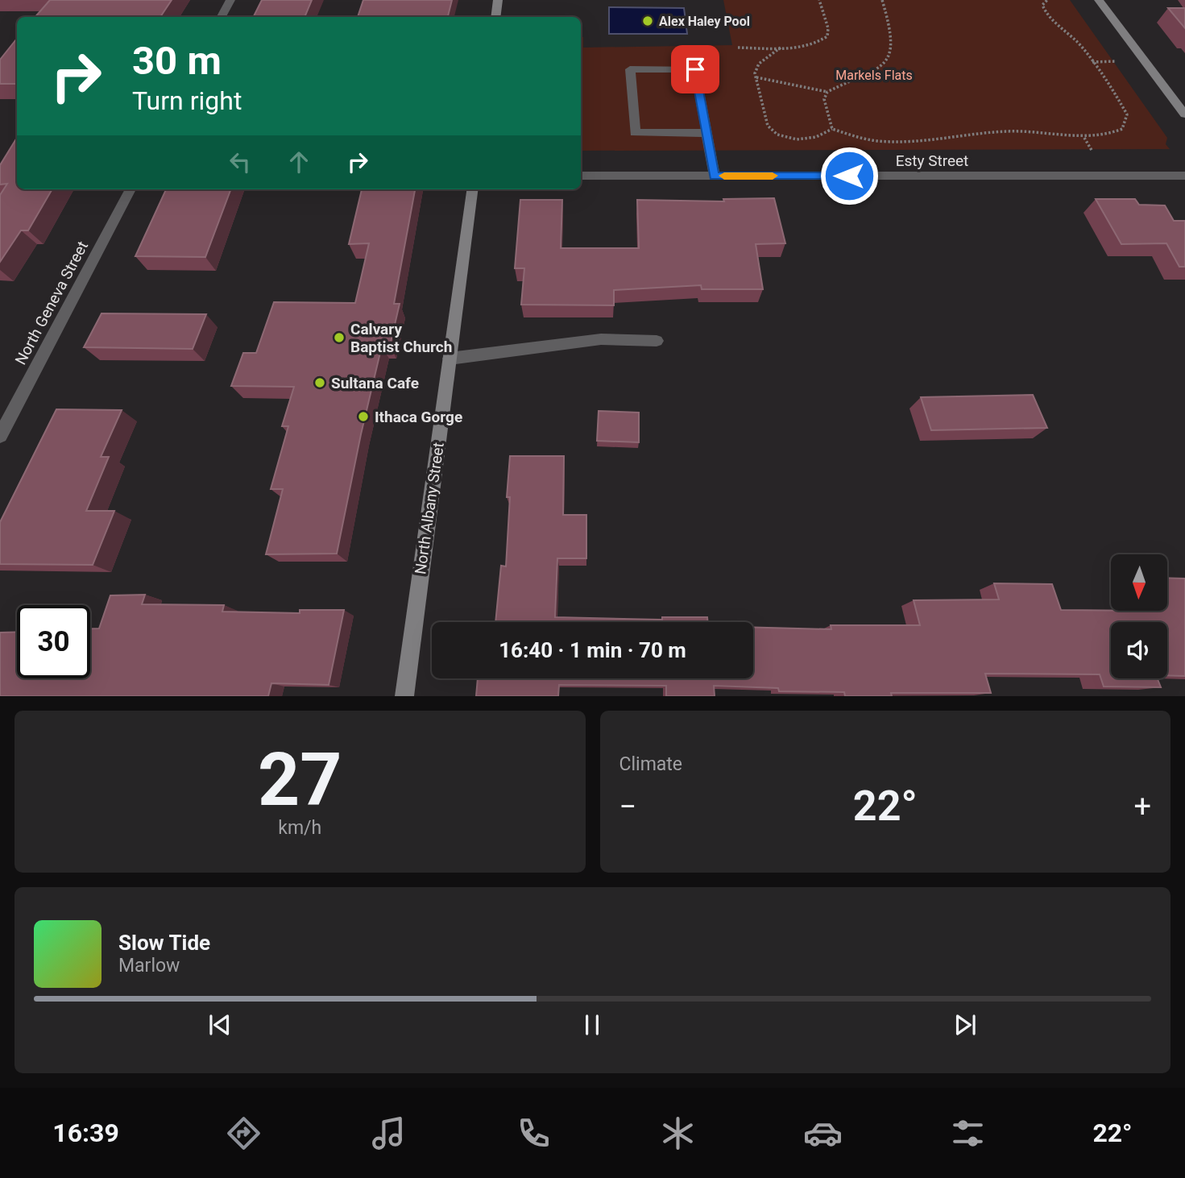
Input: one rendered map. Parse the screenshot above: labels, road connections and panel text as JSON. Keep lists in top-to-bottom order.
{
  "streets": {
    "street": ["Esty Street", "North Geneva Street", "North Albany Street"]
  },
  "parks": ["Markels Flats"],
  "places": [
    "Alex Haley Pool",
    "Calvary Baptist Church",
    "Sultana Cafe",
    "Ithaca Gorge"
  ],
  "north": "bottom",
  "page": {
    "turn": ["30 m", "Turn right"],
    "limit": "30",
    "trip": "16:40 · 1 min · 70 m",
    "tile": [
      ["27", "km/h"],
      "Climate"
    ],
    "heat": ["−", "22°", "+"],
    "song": ["Slow Tide", "Marlow"],
    "tabs": ["16:39", "22°"]
  }
}
